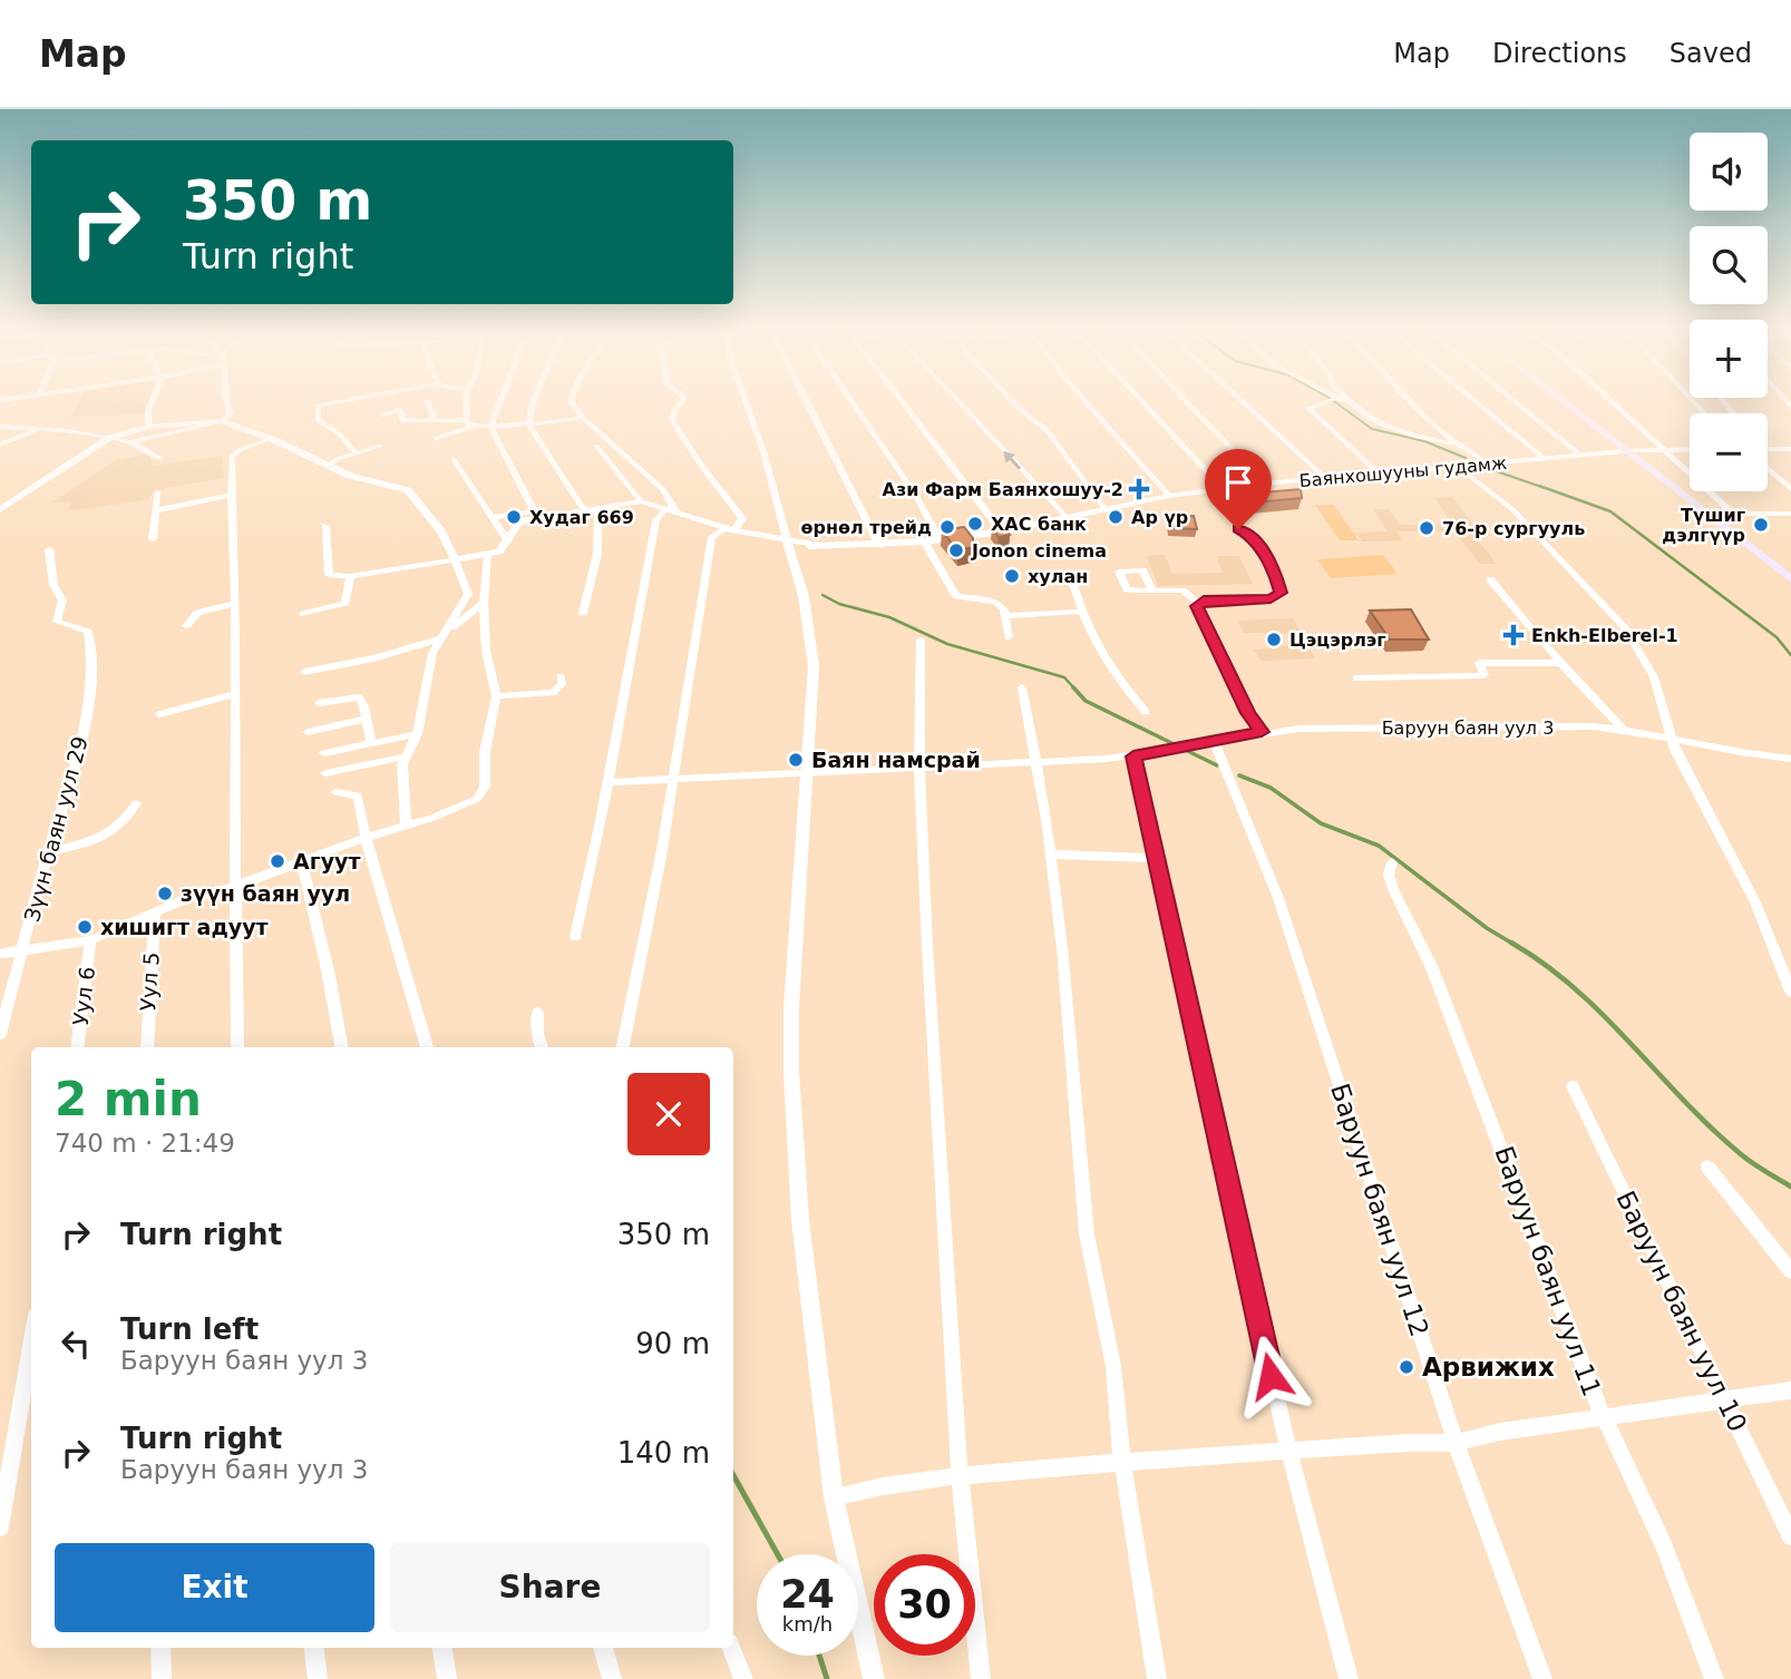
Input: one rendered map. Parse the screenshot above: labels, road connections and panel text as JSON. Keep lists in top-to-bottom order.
{
  "streets": {
    "street": [
      "Баянхошууны гудамж",
      "Баруун баян уул 3",
      "Зүүн баян уул 29",
      "Уул 5",
      "Уул 6",
      "Баруун баян уул 12",
      "Баруун баян уул 11",
      "Баруун баян уул 10"
    ]
  },
  "crossings": [
    ["Баруун баян уул 3", "Баруун баян уул 12"]
  ],
  "places": {
    "health": ["Ази Фарм Баянхошуу-2", "Enkh-Elberel-1"],
    "other": [
      "Худаг 669",
      "Ар үр",
      "ХАС банк",
      "Түшиг дэлгүүр",
      "өрнөл трейд",
      "76-р сургууль",
      "Jonon cinema",
      "хулан",
      "Цэцэрлэг",
      "Баян намсрай",
      "Агуут",
      "зүүн баян уул",
      "хишигт адуут",
      "Арвижих"
    ]
  },
  "page": {
    "header": "Map",
    "nav": ["Map", "Directions", "Saved"],
    "map_buttons": ["+", "−"],
    "turn": ["350 m", "Turn right"],
    "heading": ["2 min", "740 m · 21:49"],
    "list": [
      {
        "name": "Turn right",
        "value": "350 m"
      },
      {
        "name": "Turn left",
        "note": "Баруун баян уул 3",
        "value": "90 m"
      },
      {
        "name": "Turn right",
        "note": "Баруун баян уул 3",
        "value": "140 m"
      }
    ],
    "buttons": ["Exit", "Share"],
    "speed": "24 km/h",
    "limit": "30"
  }
}
